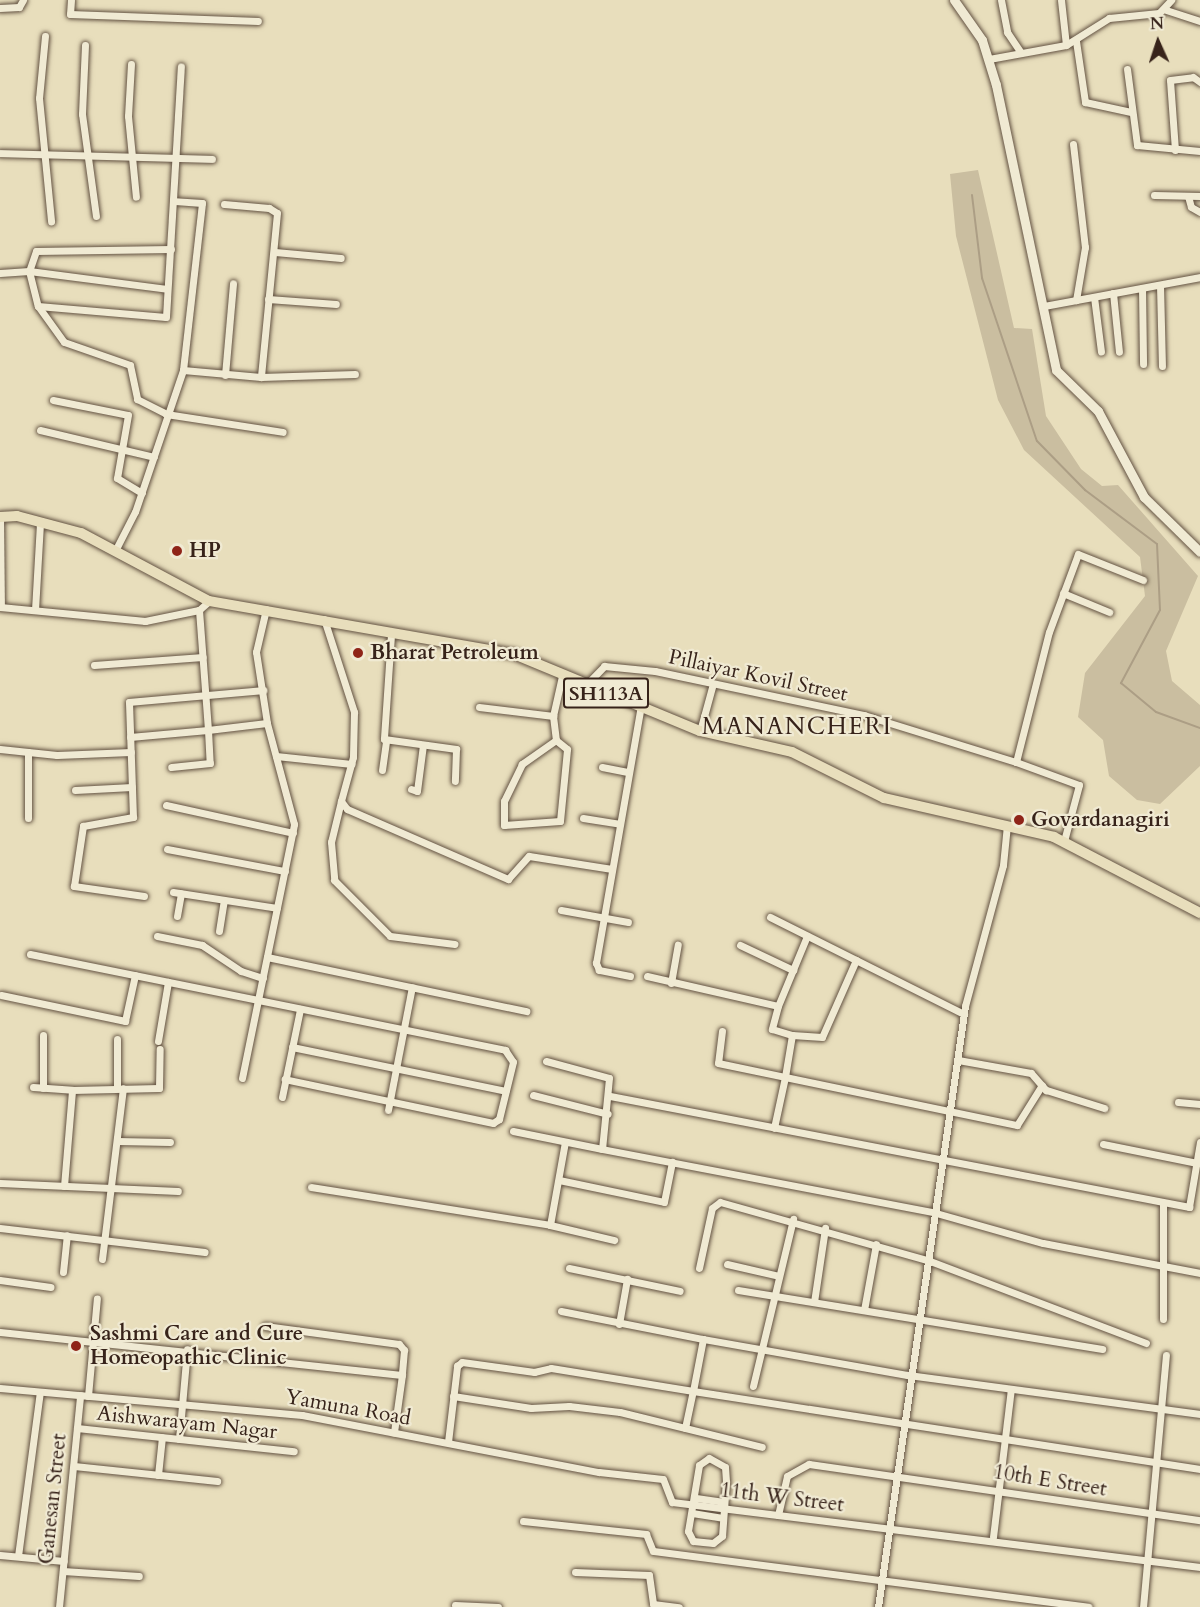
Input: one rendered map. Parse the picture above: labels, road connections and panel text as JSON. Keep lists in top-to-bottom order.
{
  "streets": {
    "main road": ["SH113A"],
    "street": [
      "Pillaiyar Kovil Street",
      "Yamuna Road",
      "Aishwarayam Nagar",
      "10th E Street",
      "11th W Street",
      "Ganesan Street"
    ]
  },
  "crossings": [
    ["Pillaiyar Kovil Street", "SH113A"],
    ["Yamuna Road", "11th W Street"],
    ["Yamuna Road", "Ganesan Street"],
    ["Aishwarayam Nagar", "Ganesan Street"],
    ["10th E Street", "11th W Street"]
  ],
  "districts": ["MANANCHERI"],
  "places": [
    "HP",
    "Bharat Petroleum",
    "Govardanagiri",
    "Sashmi Care and Cure Homeopathic Clinic"
  ],
  "north": "top"
}
